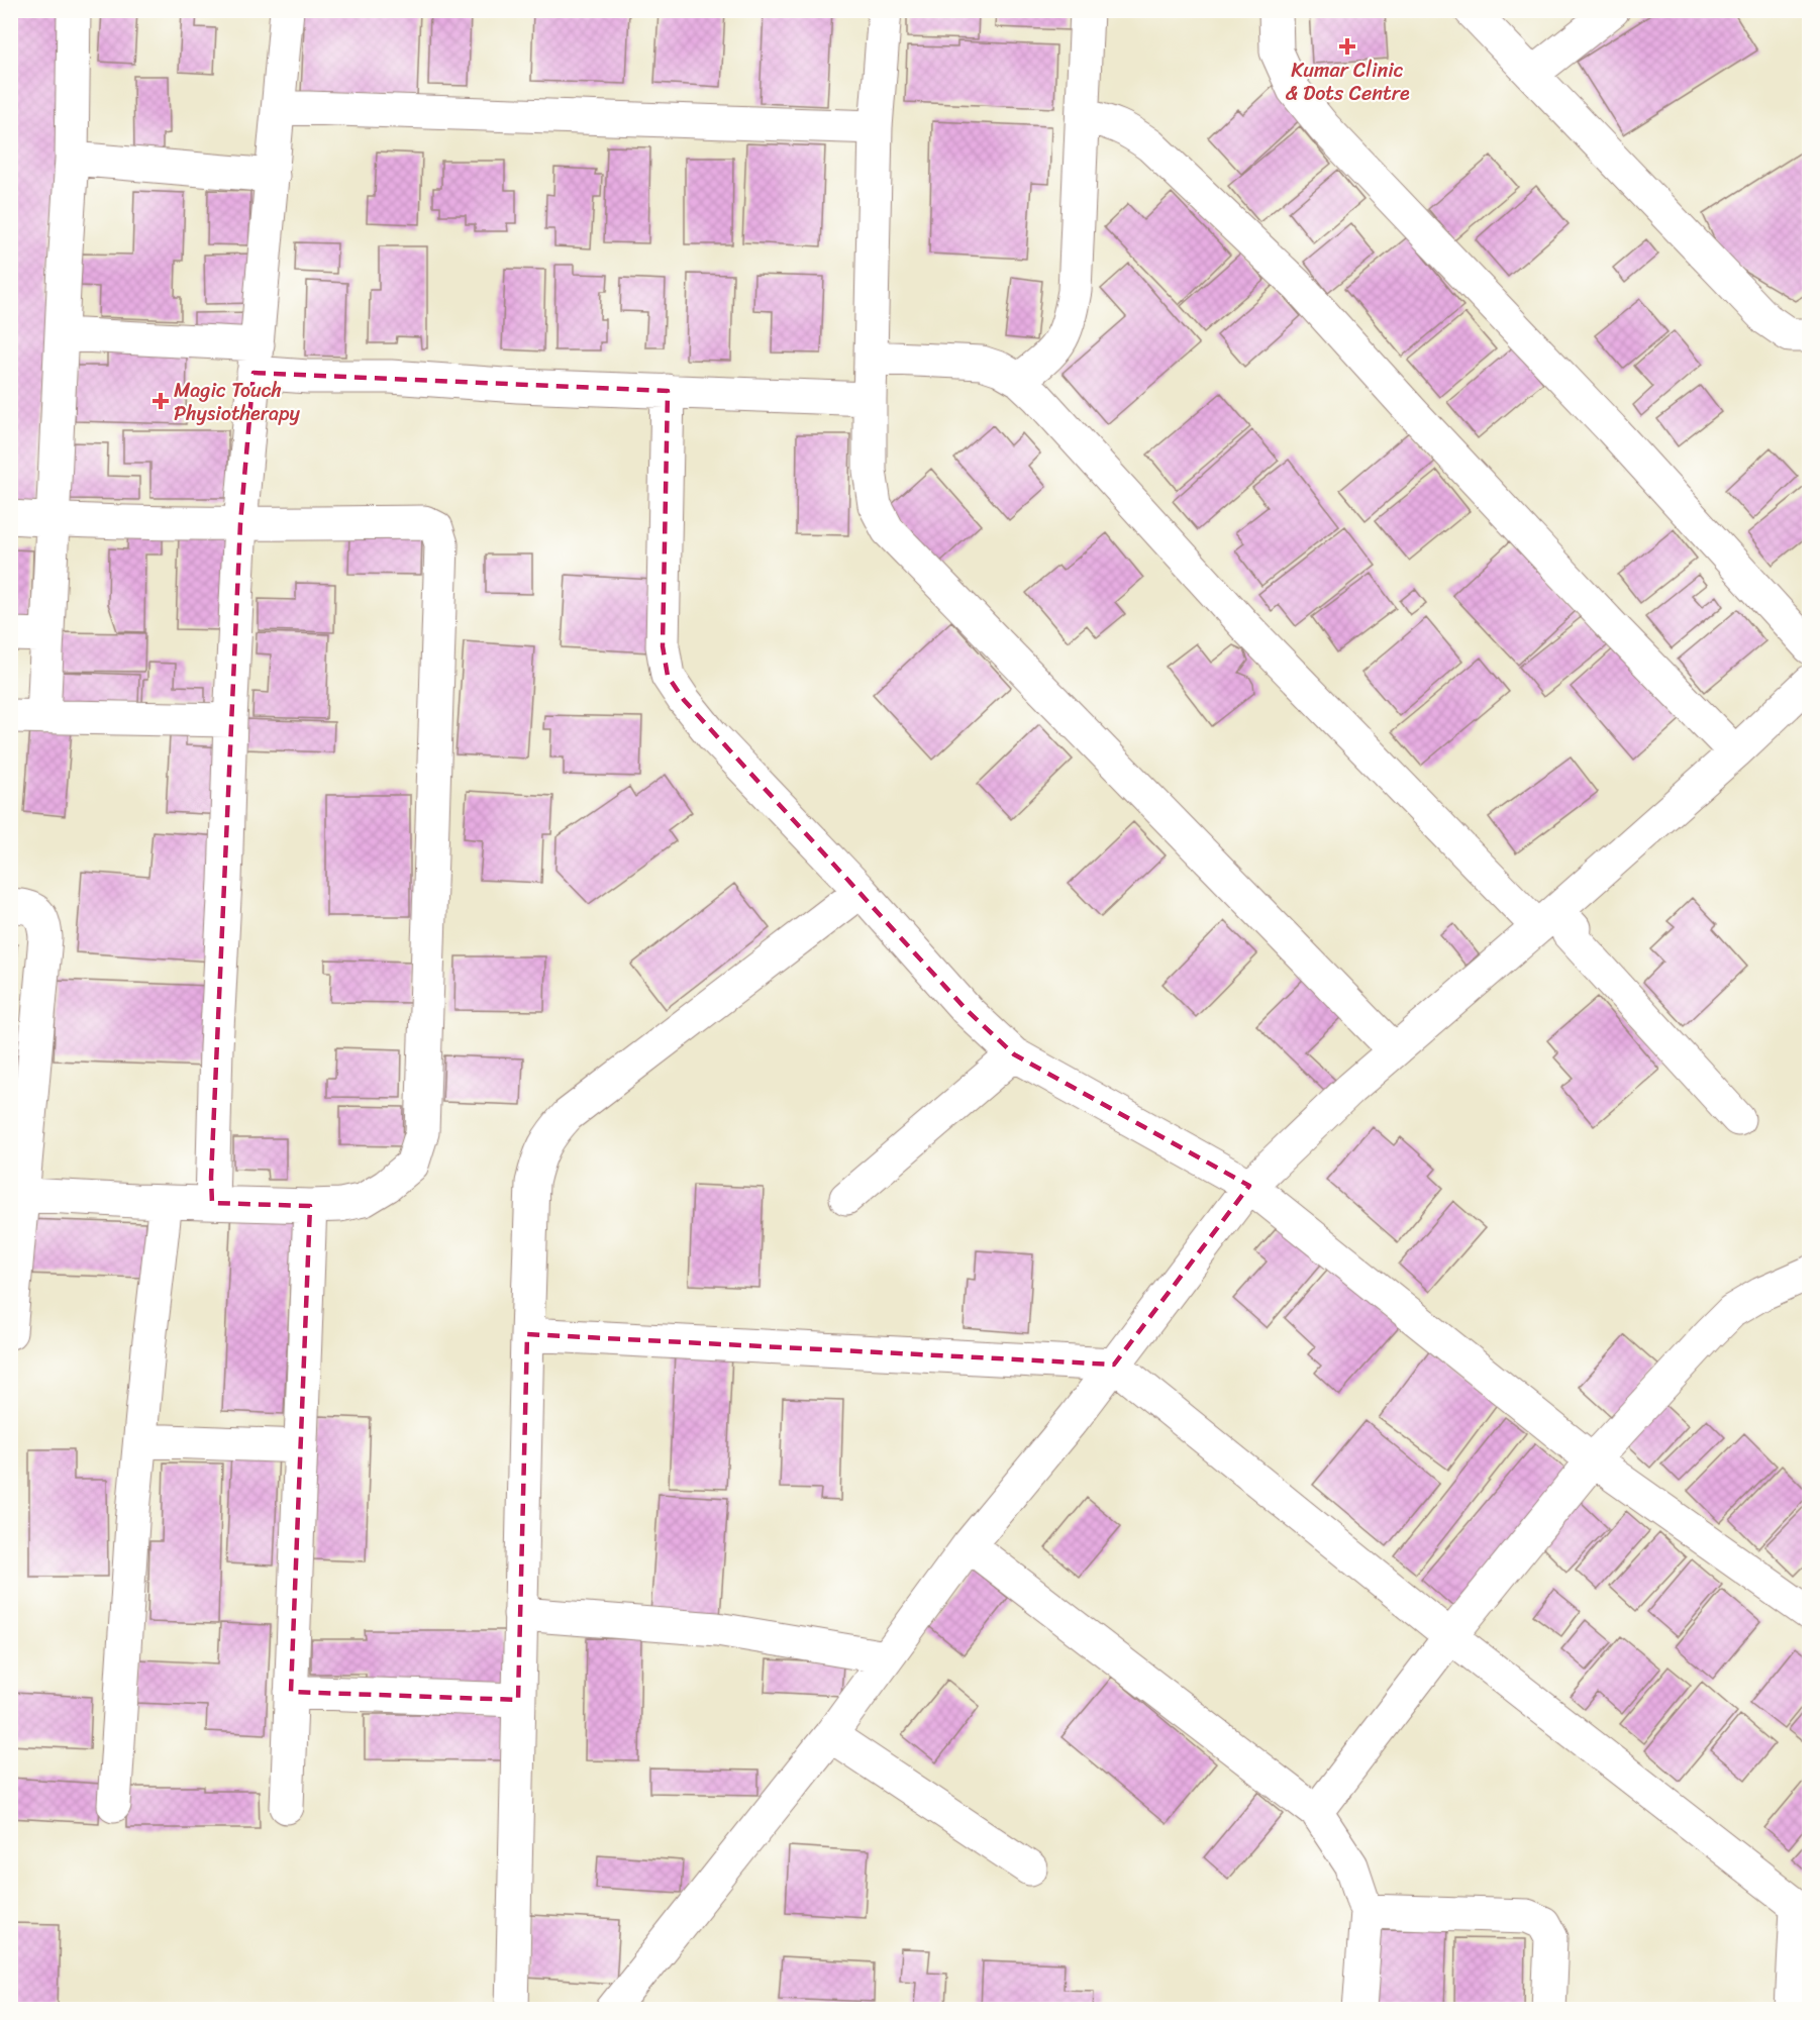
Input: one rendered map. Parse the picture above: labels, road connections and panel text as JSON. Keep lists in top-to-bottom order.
{
  "places": {
    "health": ["Kumar Clinic & Dots Centre", "Magic Touch Physiotherapy"]
  }
}
